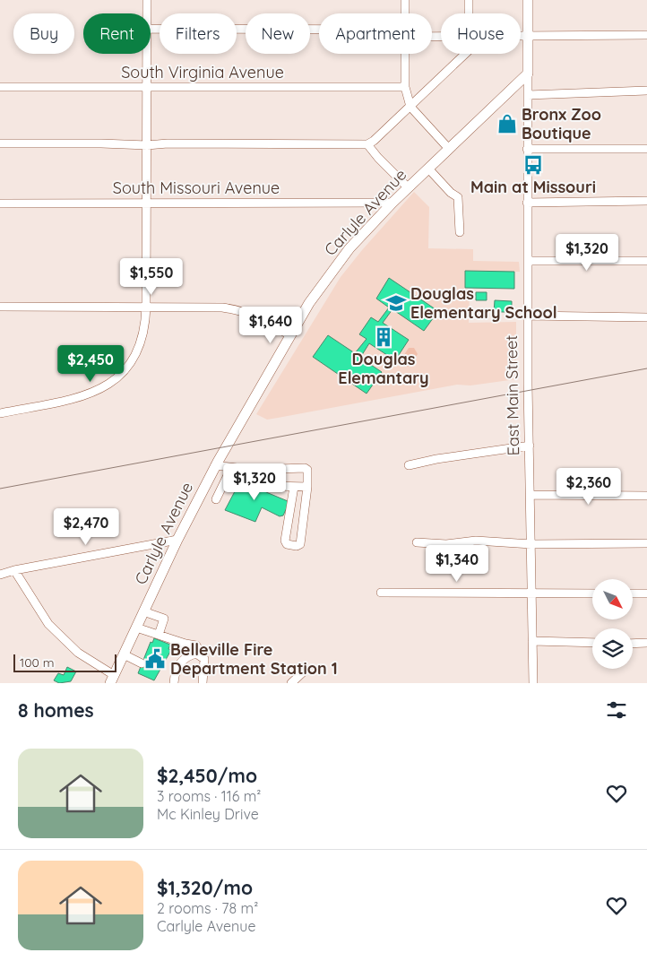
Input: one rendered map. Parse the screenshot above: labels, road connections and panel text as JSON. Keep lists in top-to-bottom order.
{
  "streets": {
    "main road": ["Carlyle Avenue", "East Main Street"],
    "street": ["South Virginia Avenue", "South Missouri Avenue"]
  },
  "crossings": [
    ["South Missouri Avenue", "Carlyle Avenue"],
    ["Carlyle Avenue", "East Main Street"]
  ],
  "places": {
    "shop": ["Bronx Zoo Boutique"],
    "bus stop": ["Main at Missouri"],
    "school or university": ["Douglas Elementary School"],
    "building": ["Douglas Elemantary"],
    "public building": ["Belleville Fire Department Station 1"]
  },
  "scale_bar": "100 m",
  "north": "bottom right",
  "page": {
    "chip": [
      "Buy",
      "Rent",
      "Filters",
      "New",
      "Apartment",
      "House"
    ],
    "price": [
      "$1,320",
      "$1,550",
      "$1,640",
      "$2,450",
      "$1,320",
      "$2,360",
      "$2,470",
      "$1,340"
    ],
    "scale": "100 m",
    "heading": "8 homes",
    "list": [
      {
        "name": "$2,450/mo",
        "note": "3 rooms · 116 m² · Mc Kinley Drive"
      },
      {
        "name": "$1,320/mo",
        "note": "2 rooms · 78 m² · Carlyle Avenue"
      }
    ]
  }
}
